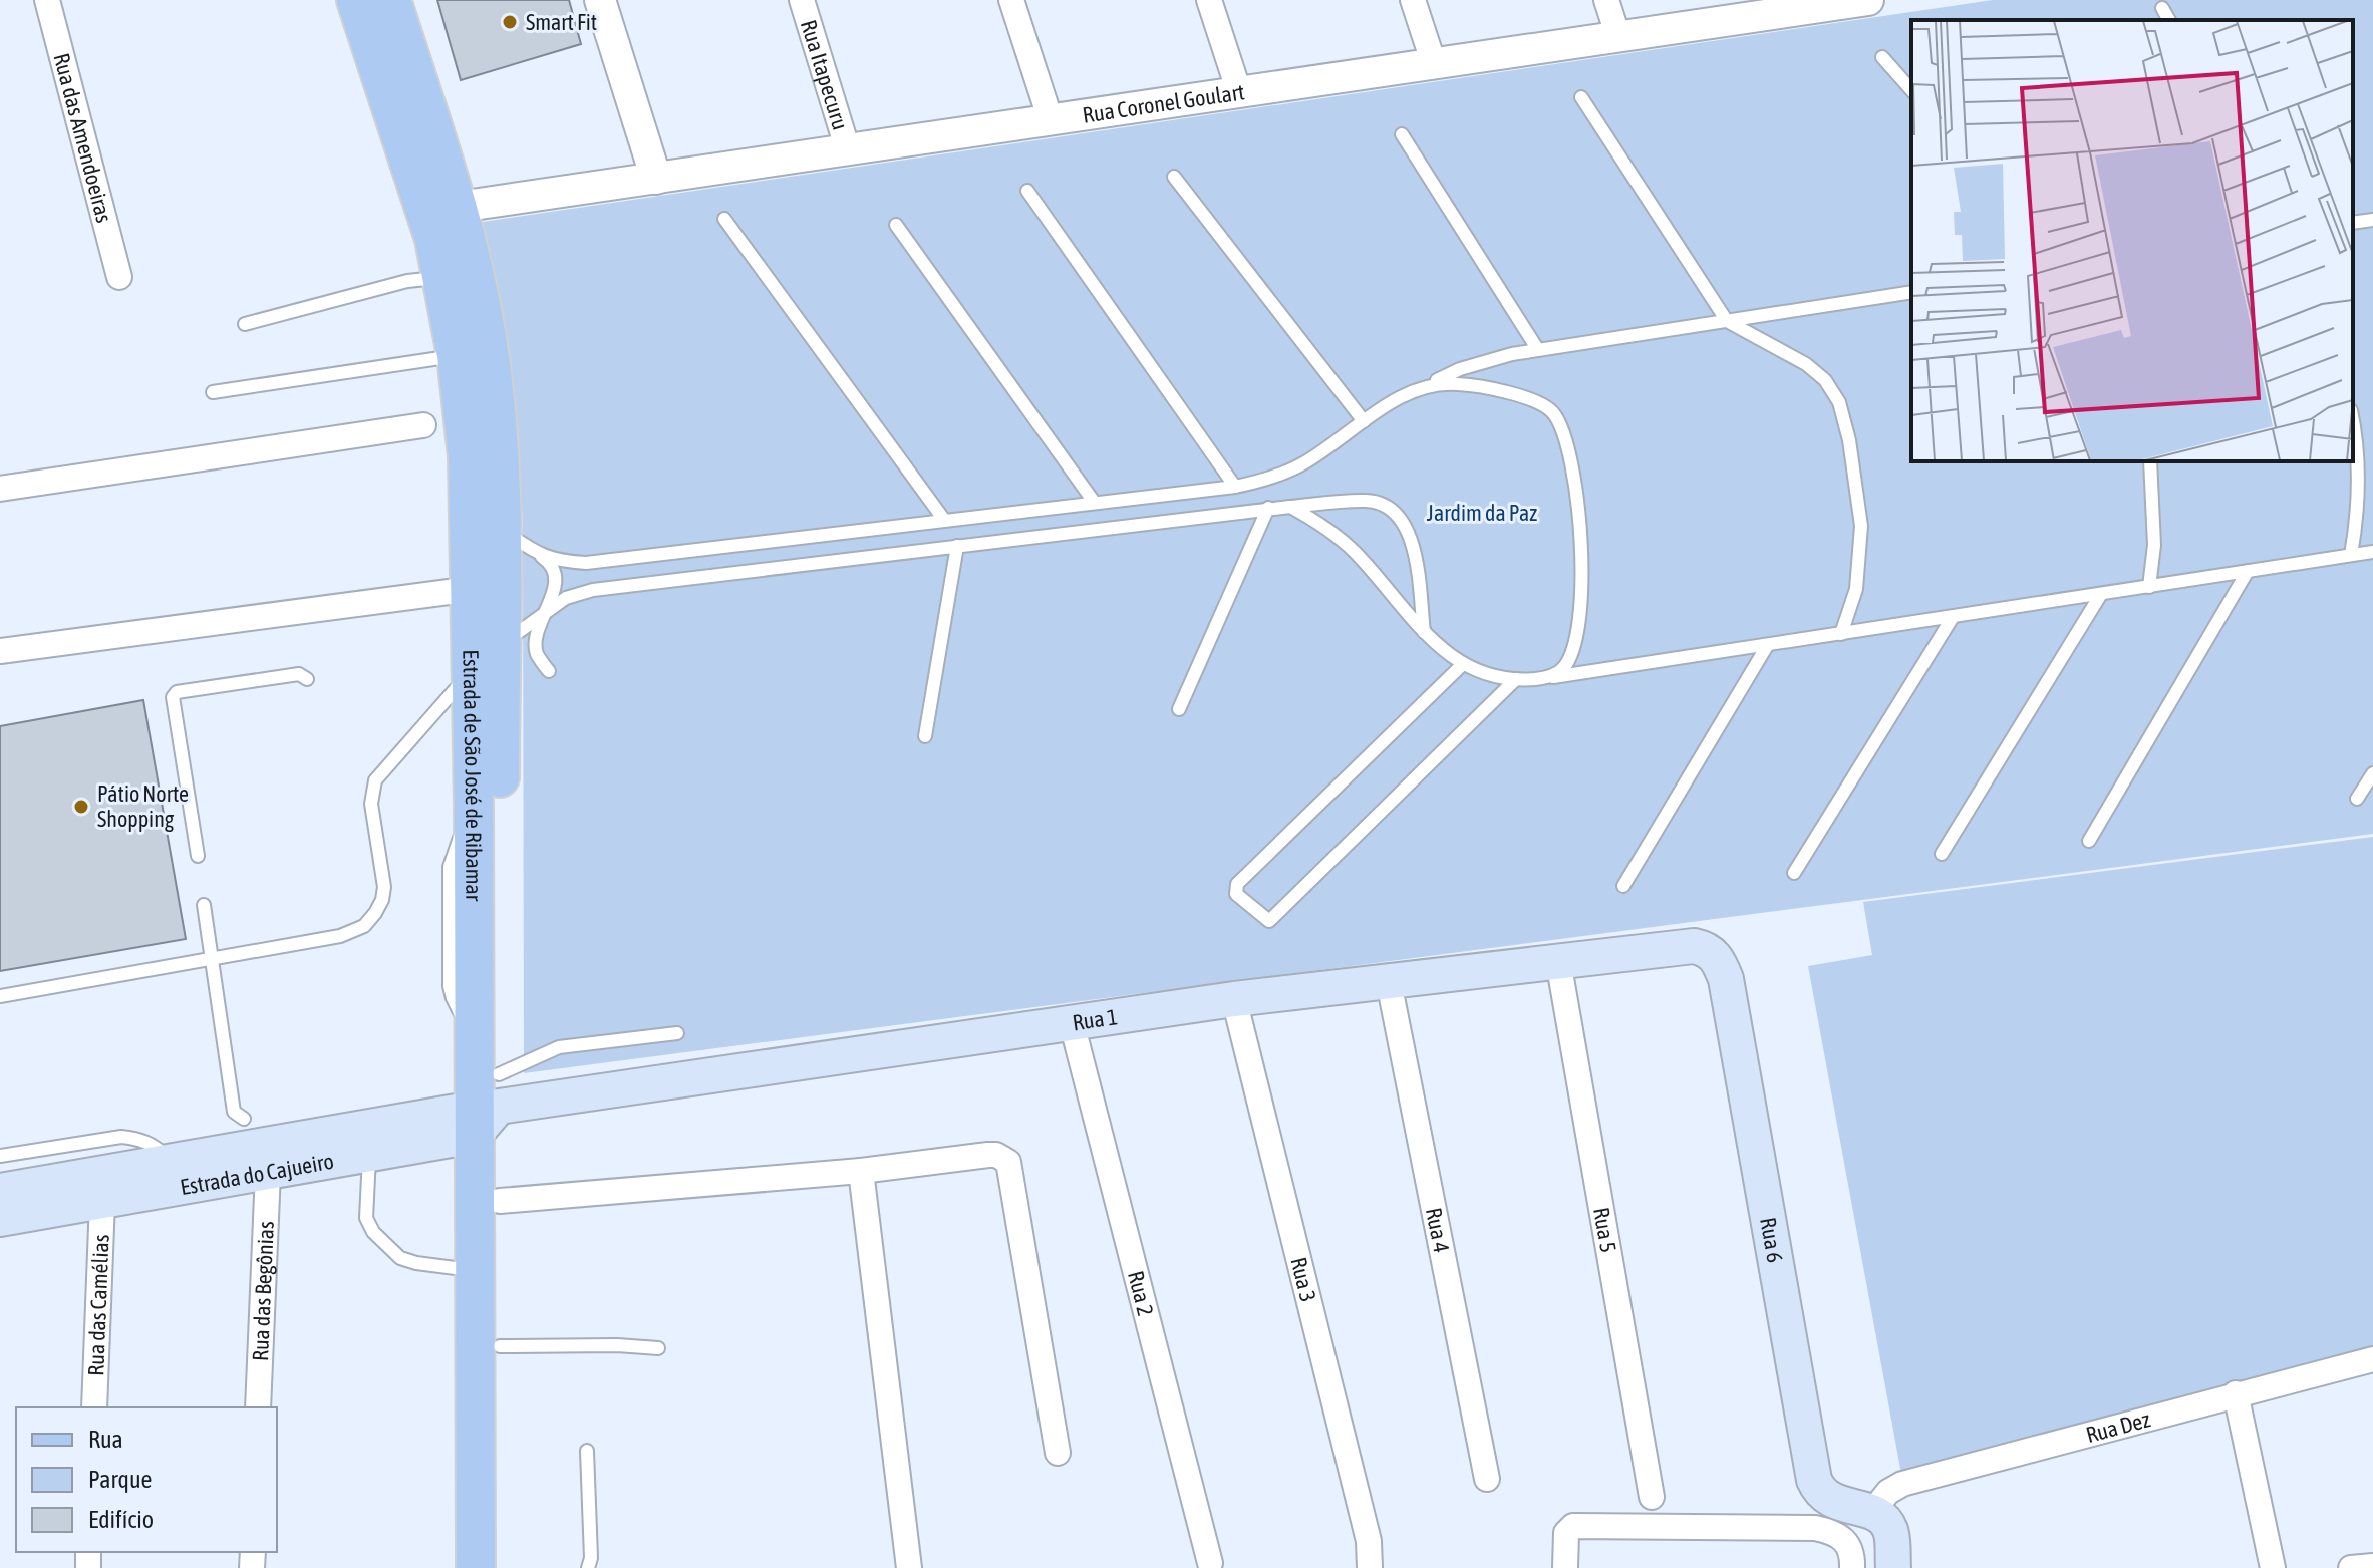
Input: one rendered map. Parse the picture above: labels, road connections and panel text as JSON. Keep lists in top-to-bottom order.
{
  "streets": {
    "main road": [
      "Estrada de São José de Ribamar",
      "Rua 1",
      "Estrada do Cajueiro",
      "Rua 6"
    ],
    "street": [
      "Rua Itapecuru",
      "Rua Coronel Goulart",
      "Rua das Amendoeiras",
      "Rua 5",
      "Rua 4",
      "Rua 3",
      "Rua das Begônias",
      "Rua 2",
      "Rua das Camélias",
      "Rua Dez"
    ]
  },
  "crossings": [
    ["Rua Itapecuru", "Rua Coronel Goulart"],
    ["Rua Coronel Goulart", "Estrada de São José de Ribamar"],
    ["Estrada de São José de Ribamar", "Rua 1"],
    ["Estrada de São José de Ribamar", "Estrada do Cajueiro"],
    ["Rua 1", "Estrada do Cajueiro"],
    ["Rua 1", "Rua 5"],
    ["Rua 1", "Rua 4"],
    ["Rua 1", "Rua 6"],
    ["Rua 1", "Rua 3"],
    ["Rua 1", "Rua 2"],
    ["Estrada do Cajueiro", "Rua das Begônias"],
    ["Estrada do Cajueiro", "Rua das Camélias"],
    ["Rua 6", "Rua Dez"]
  ],
  "parks": ["Jardim da Paz"],
  "places": ["Smart Fit", "Pátio Norte Shopping"],
  "legend": ["Rua", "Parque", "Edifício"]
}
